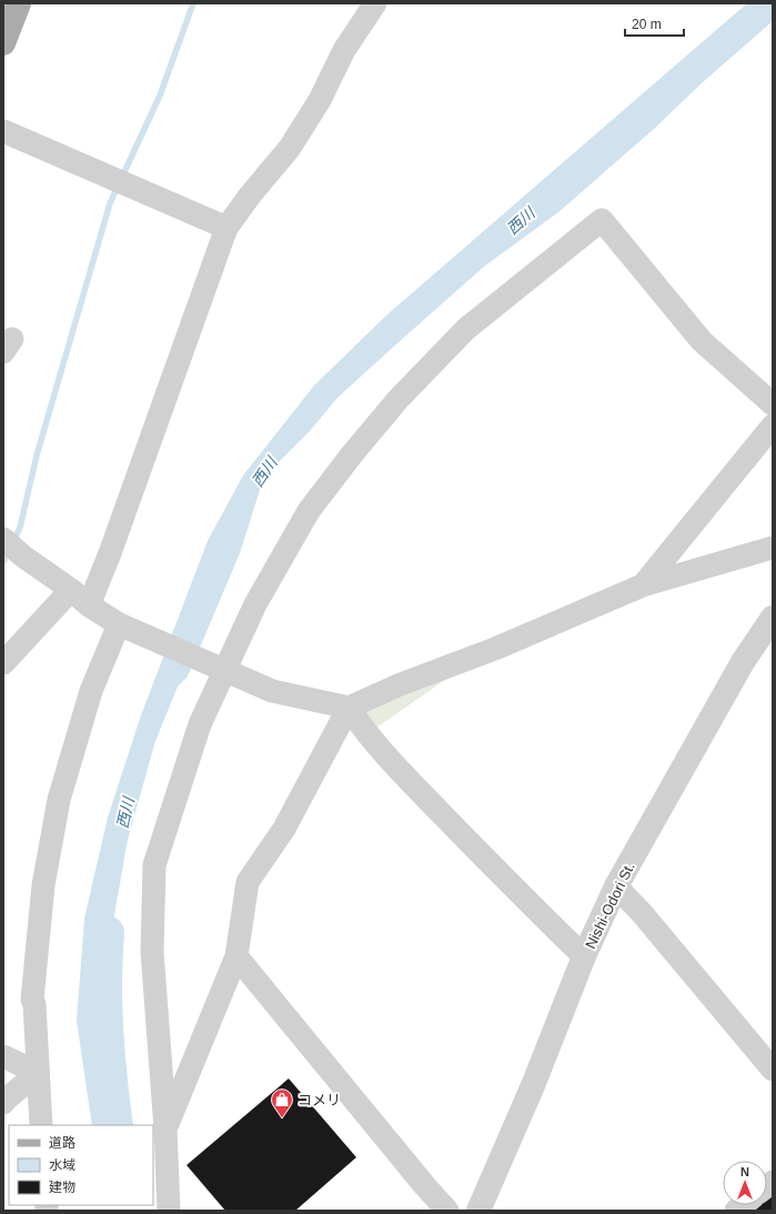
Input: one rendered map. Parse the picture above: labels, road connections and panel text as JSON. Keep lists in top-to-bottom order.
{
  "streets": {
    "street": ["Nishi-Odori St."]
  },
  "water": ["西川"],
  "places": {
    "shop": ["コメリ"]
  },
  "legend": ["道路", "水域", "建物"],
  "scale_bar": "20 m",
  "north": "top"
}
